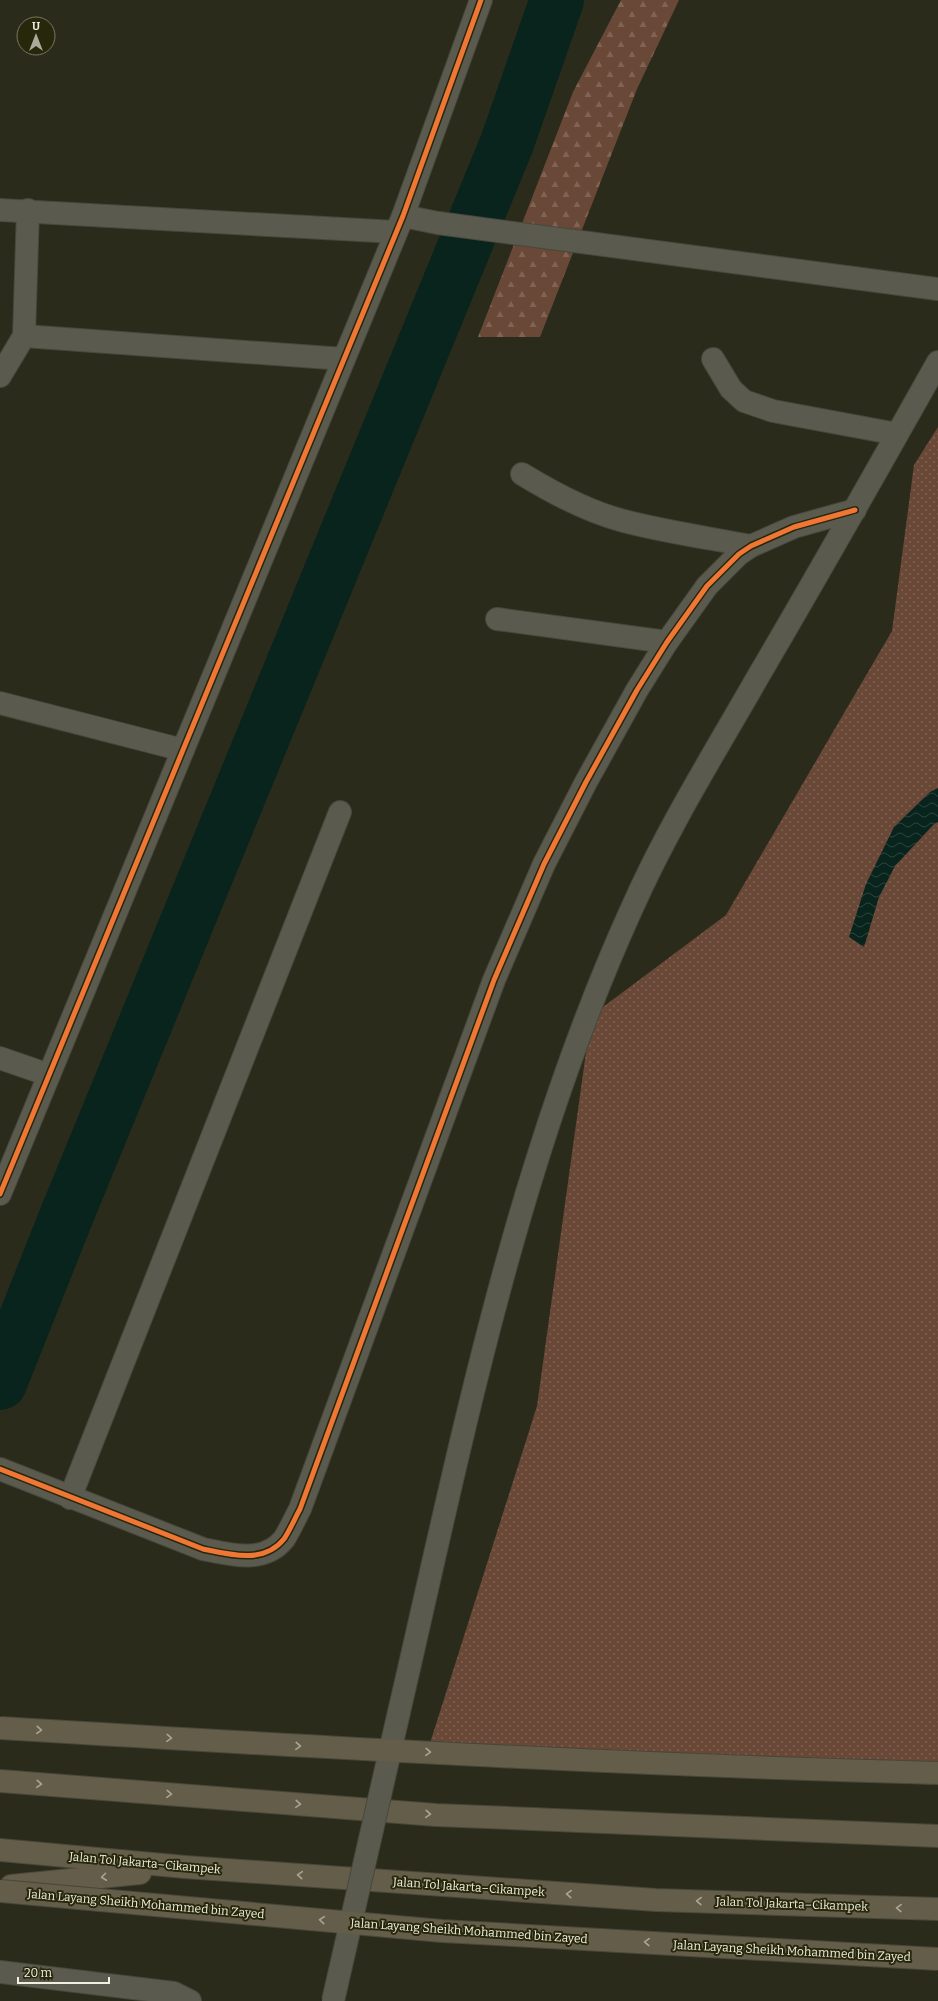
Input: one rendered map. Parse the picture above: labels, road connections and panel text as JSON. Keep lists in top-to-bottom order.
{
  "streets": {
    "highway": ["Jalan Tol Jakarta–Cikampek", "Jalan Layang Sheikh Mohammed bin Zayed"]
  },
  "scale_bar": "20 m",
  "north": "top"
}
